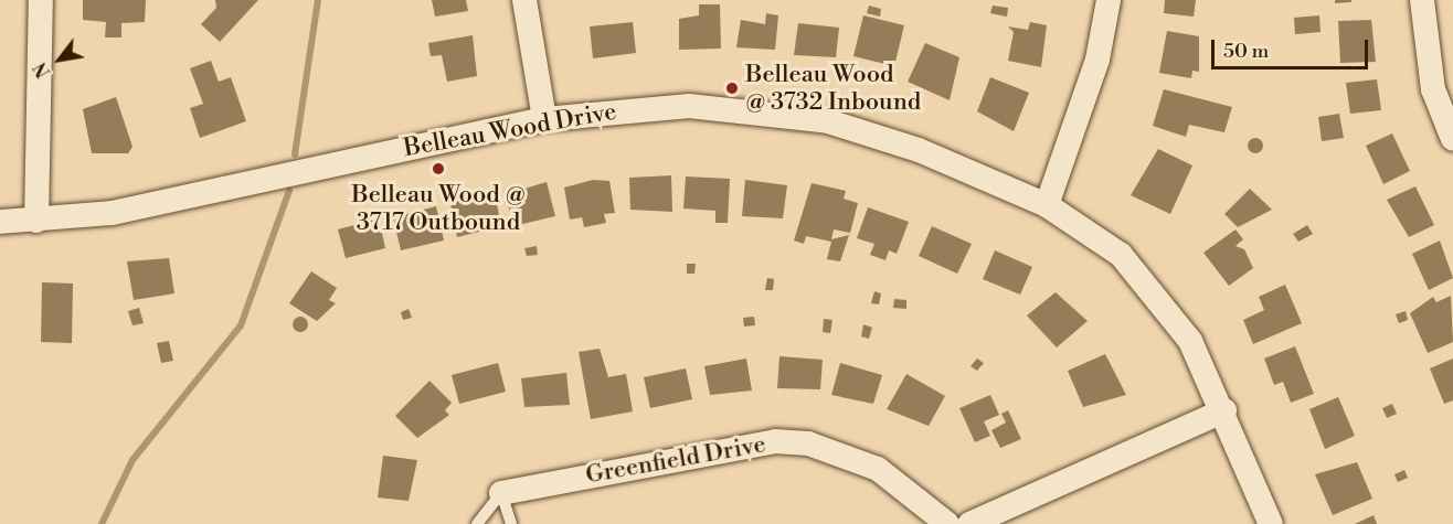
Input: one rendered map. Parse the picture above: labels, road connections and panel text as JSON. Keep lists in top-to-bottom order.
{
  "streets": {
    "street": ["Belleau Wood Drive", "Greenfield Drive"]
  },
  "places": ["Belleau Wood @ 3732 Inbound", "Belleau Wood @ 3717 Outbound"],
  "scale_bar": "50 m",
  "north": "bottom left"
}
